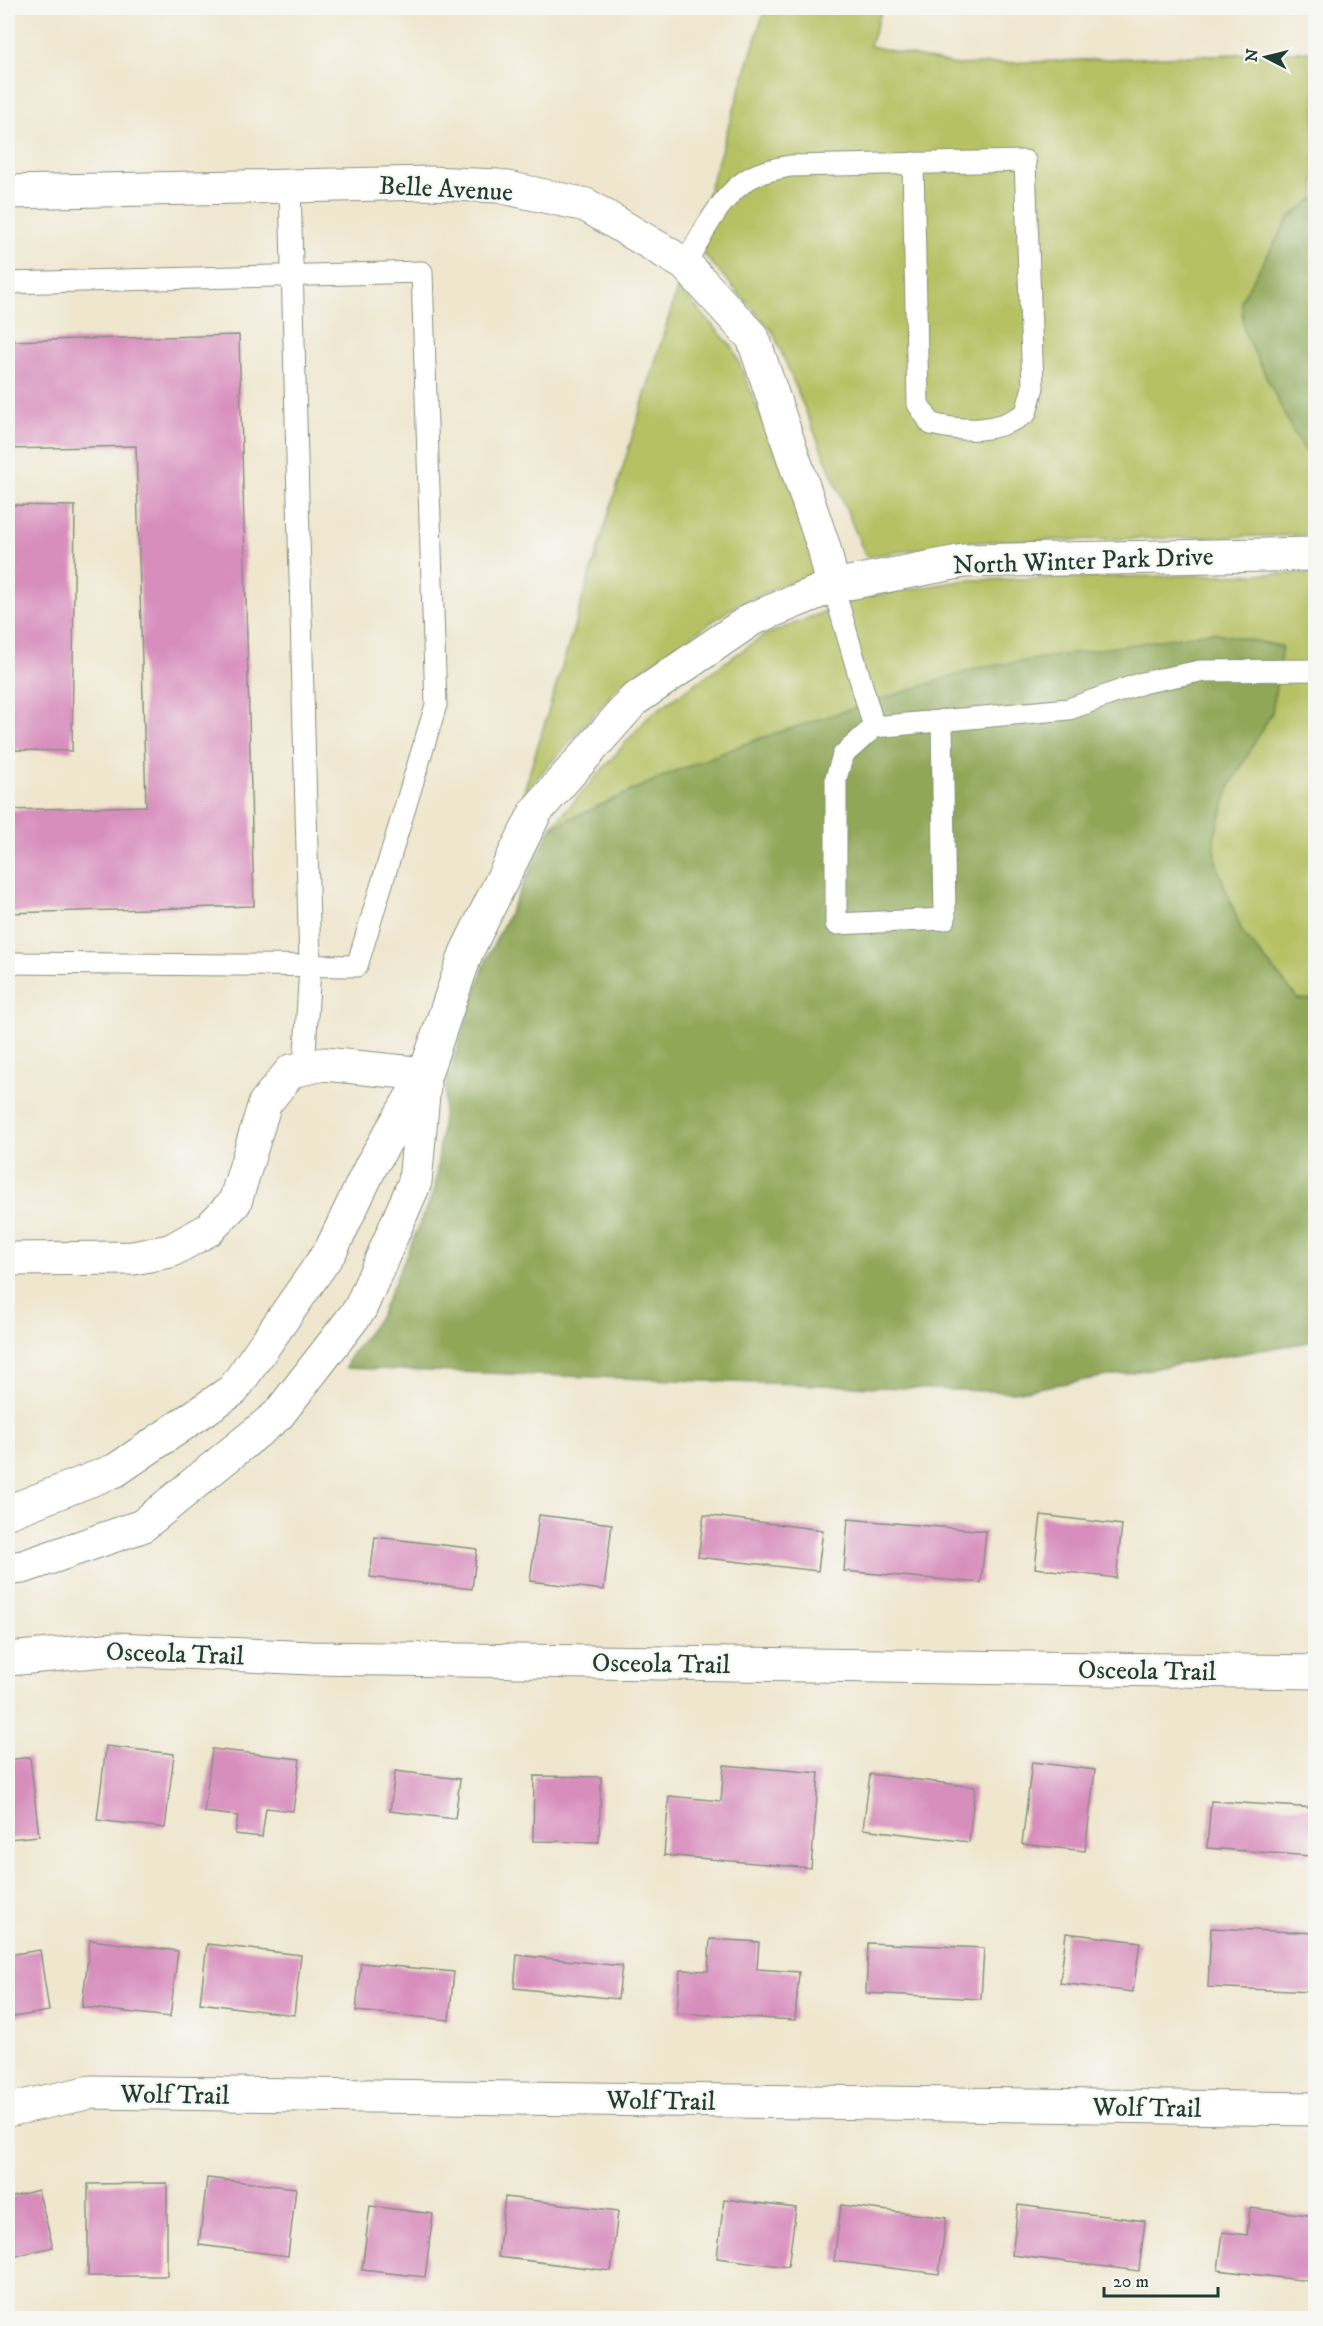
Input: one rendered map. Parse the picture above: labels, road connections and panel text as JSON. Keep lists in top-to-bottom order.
{
  "streets": {
    "street": [
      "Belle Avenue",
      "North Winter Park Drive",
      "Osceola Trail",
      "Wolf Trail"
    ]
  },
  "crossings": [
    ["Belle Avenue", "North Winter Park Drive"]
  ],
  "scale_bar": "20 m",
  "north": "left"
}
